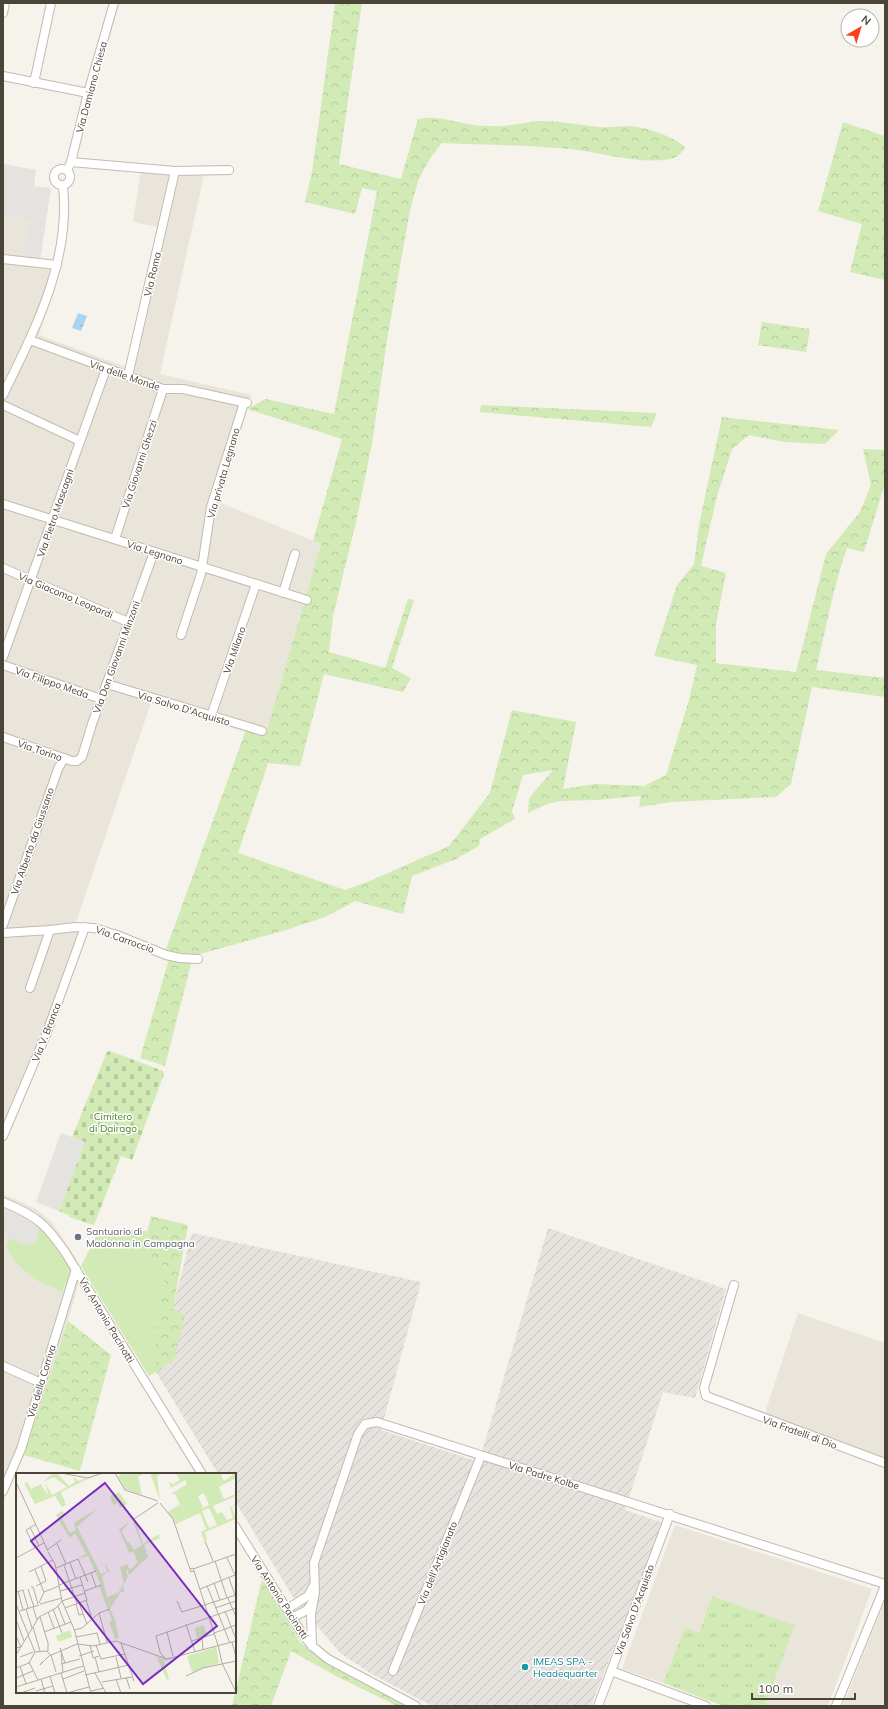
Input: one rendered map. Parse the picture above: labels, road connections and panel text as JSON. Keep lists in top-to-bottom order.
{
  "streets": {
    "street": [
      "Via Damiano Chiesa",
      "Via Roma",
      "Via delle Monde",
      "Via Giovanni Ghezzi",
      "Via privata Legnano",
      "Via Pietro Mascagni",
      "Via Legnano",
      "Via Giacomo Leopardi",
      "Via Milano",
      "Via Don Giovanni Minzoni",
      "Via Filippo Meda",
      "Via Salvo D'Acquisto",
      "Via Torino",
      "Via Alberto da Giussano",
      "Via Carroccio",
      "Via V. Branca",
      "Via Antonio Pacinotti",
      "Via della Corriva",
      "Via Fratelli di Dio",
      "Via Padre Kolbe",
      "Via dell'Artigianato"
    ]
  },
  "crossings": [
    ["Via Roma", "Via delle Monde"],
    ["Via delle Monde", "Via Giovanni Ghezzi"],
    ["Via delle Monde", "Via privata Legnano"],
    ["Via delle Monde", "Via Pietro Mascagni"],
    ["Via Giovanni Ghezzi", "Via Legnano"],
    ["Via privata Legnano", "Via Legnano"],
    ["Via Pietro Mascagni", "Via Legnano"],
    ["Via Pietro Mascagni", "Via Giacomo Leopardi"],
    ["Via Legnano", "Via Milano"],
    ["Via Legnano", "Via Don Giovanni Minzoni"],
    ["Via Giacomo Leopardi", "Via Don Giovanni Minzoni"],
    ["Via Milano", "Via Salvo D'Acquisto"],
    ["Via Don Giovanni Minzoni", "Via Filippo Meda"],
    ["Via Don Giovanni Minzoni", "Via Salvo D'Acquisto"],
    ["Via Don Giovanni Minzoni", "Via Torino"],
    ["Via Salvo D'Acquisto", "Via Padre Kolbe"],
    ["Via Torino", "Via Alberto da Giussano"],
    ["Via Carroccio", "Via V. Branca"],
    ["Via Antonio Pacinotti", "Via della Corriva"],
    ["Via Antonio Pacinotti", "Via Padre Kolbe"],
    ["Via Padre Kolbe", "Via dell'Artigianato"]
  ],
  "parks": ["Cimitero di Dairago"],
  "places": ["Santuario di Madonna in Campagna", "IMEAS SPA - Headequarter"],
  "scale_bar": "100 m",
  "north": "top right"
}
